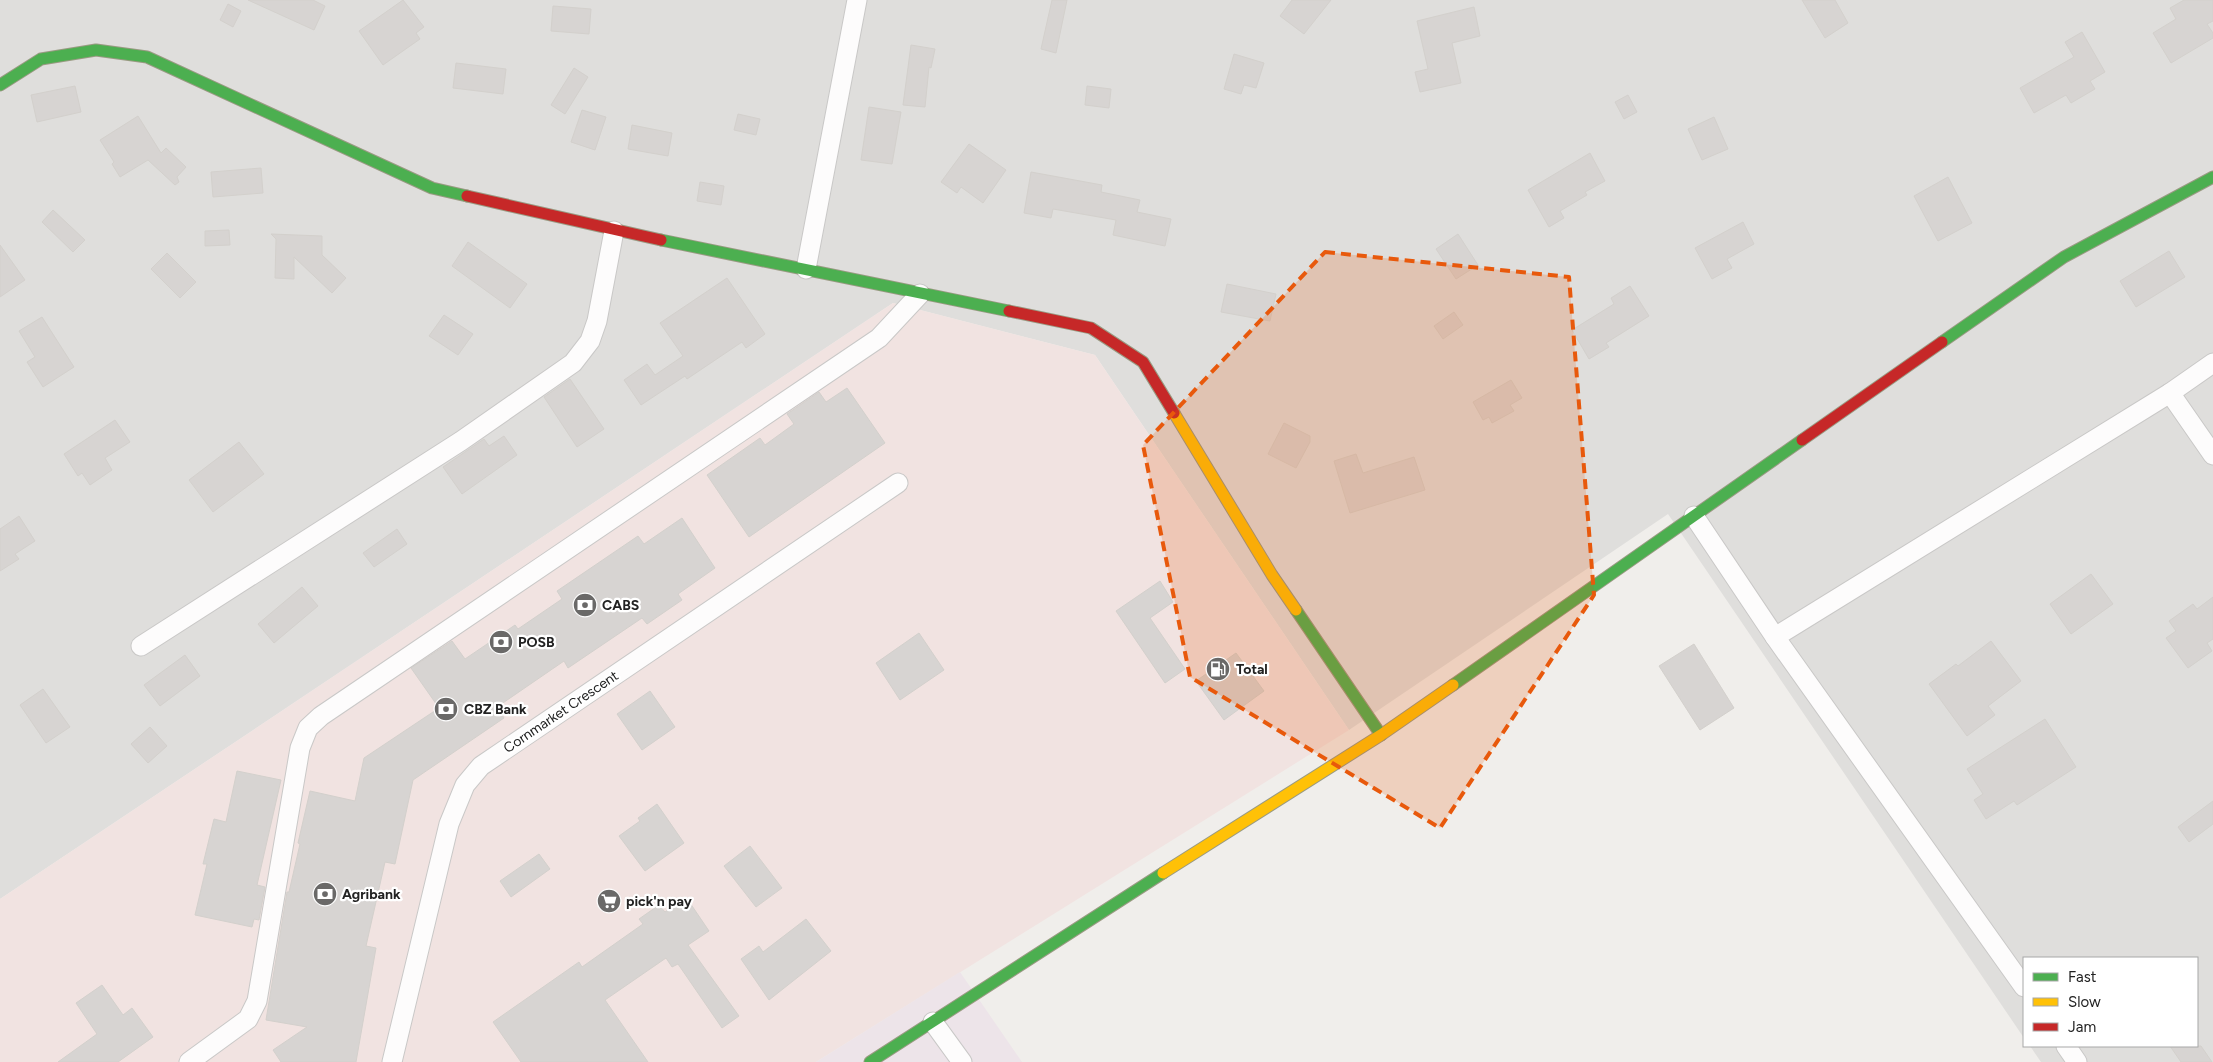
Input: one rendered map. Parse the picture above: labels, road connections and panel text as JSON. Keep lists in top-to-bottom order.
{
  "streets": {
    "street": ["Cornmarket Crescent"]
  },
  "places": {
    "bank": [
      "CABS",
      "POSB",
      "CBZ Bank",
      "Agribank"
    ],
    "fuel station": ["Total"],
    "supermarket": ["pick'n pay"]
  },
  "legend": ["Fast", "Slow", "Jam"]
}
